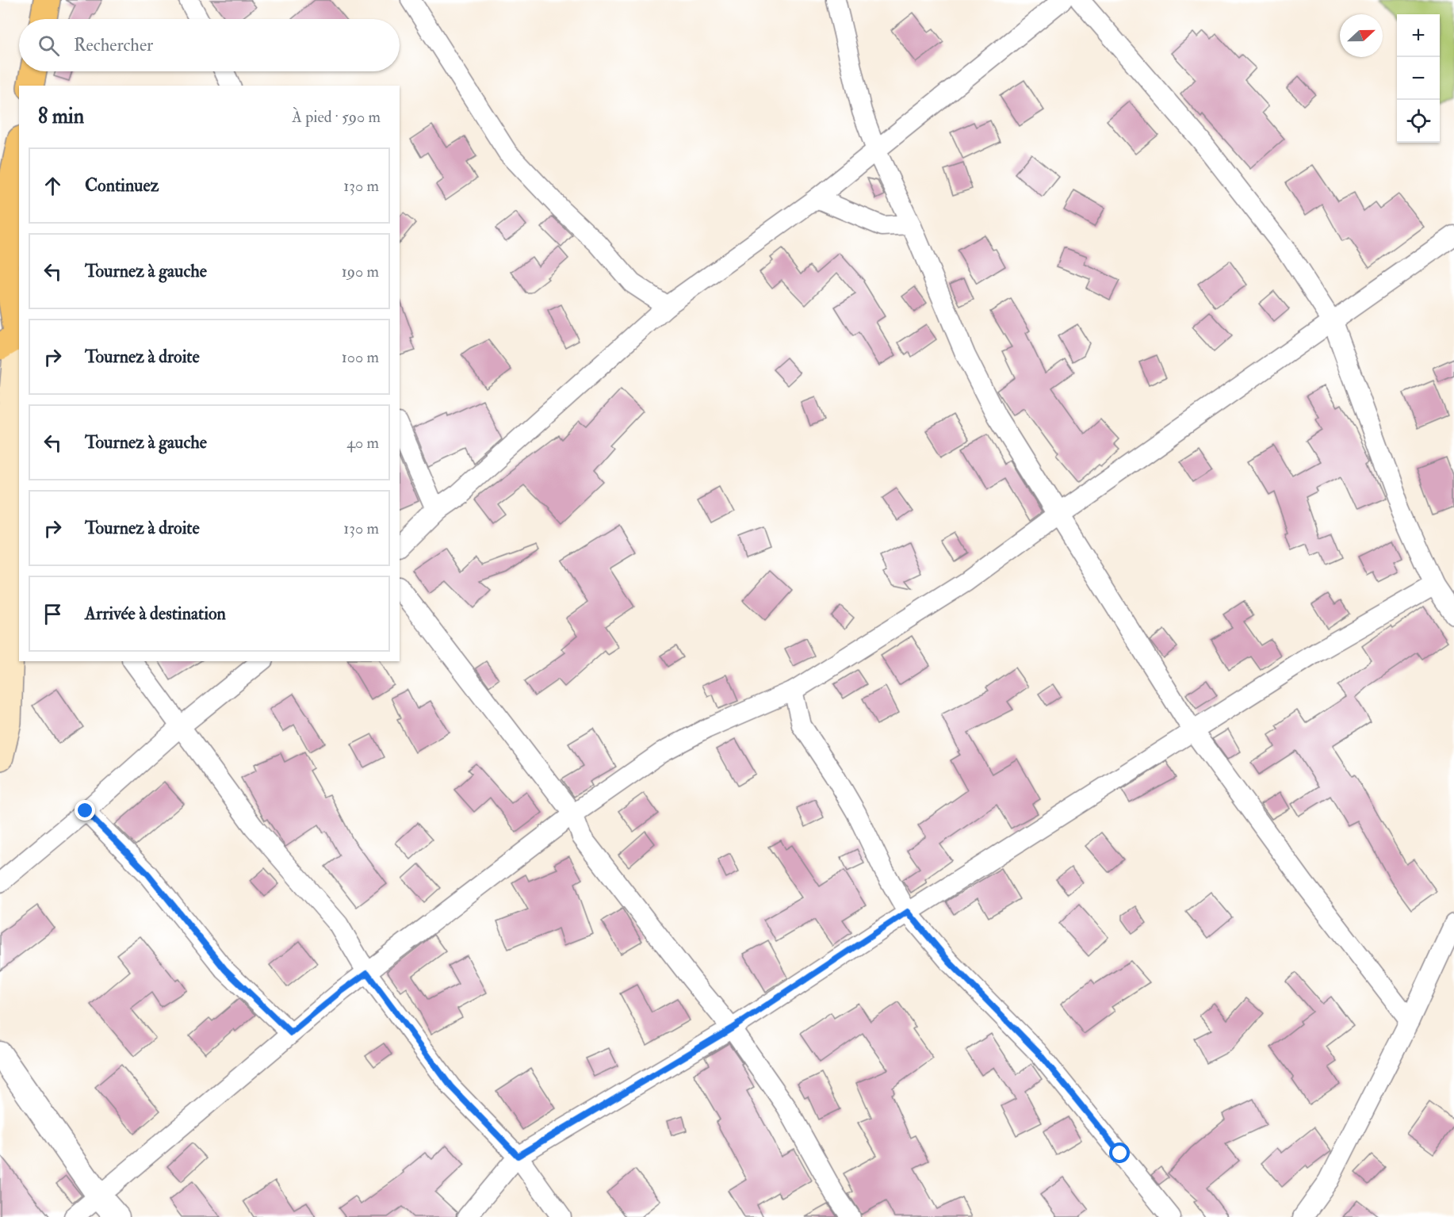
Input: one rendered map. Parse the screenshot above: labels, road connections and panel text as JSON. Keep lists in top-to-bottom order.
{
  "north": "right",
  "page": {
    "map_buttons": ["+", "−"],
    "search": "Rechercher",
    "heading": ["8 min", "À pied · 590 m"],
    "list": [
      ["Continuez", "130 m"],
      ["Tournez à gauche", "190 m"],
      ["Tournez à droite", "100 m"],
      ["Tournez à gauche", "40 m"],
      ["Tournez à droite", "130 m"],
      "Arrivée à destination"
    ]
  }
}
